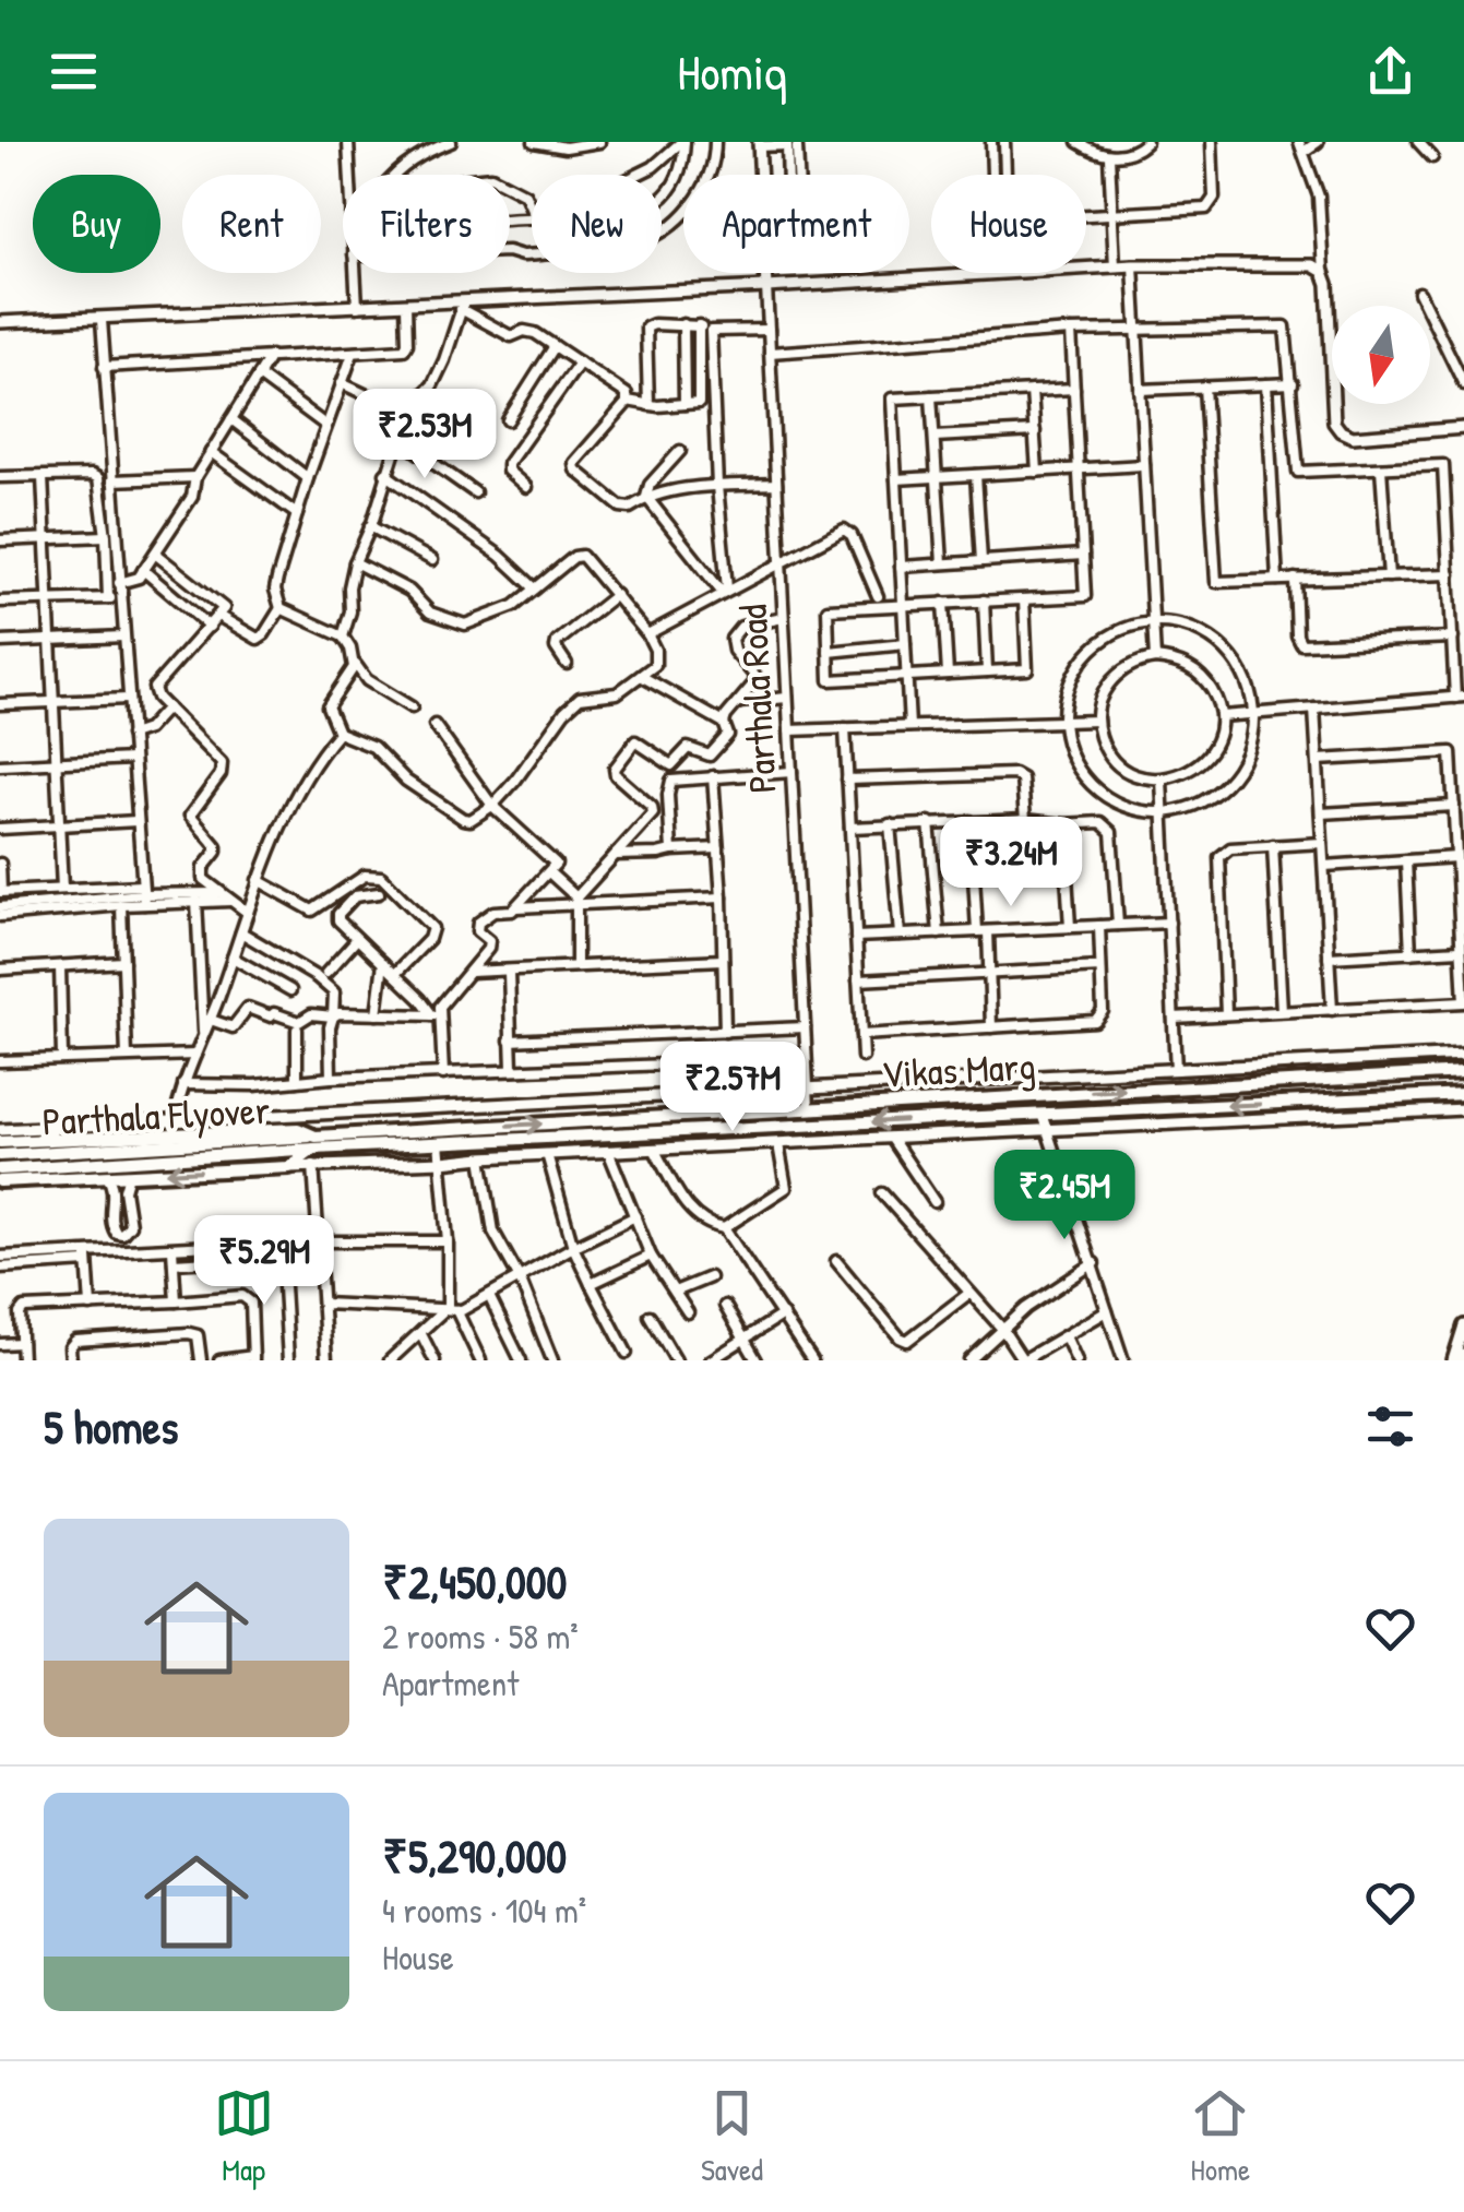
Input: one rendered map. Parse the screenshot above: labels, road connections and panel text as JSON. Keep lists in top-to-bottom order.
{
  "streets": {
    "main road": ["Vikas Marg", "Parthala Flyover"],
    "street": ["Parthala Road"]
  },
  "crossings": [
    ["Parthala Road", "Vikas Marg"],
    ["Vikas Marg", "Parthala Flyover"]
  ],
  "north": "bottom",
  "page": {
    "header": "Homiq",
    "chip": [
      "Buy",
      "Rent",
      "Filters",
      "New",
      "Apartment",
      "House"
    ],
    "price": [
      "₹2.53M",
      "₹3.24M",
      "₹2.57M",
      "₹2.45M",
      "₹5.29M"
    ],
    "heading": "5 homes",
    "list": [
      {
        "name": "₹2,450,000",
        "note": "2 rooms · 58 m² · Apartment"
      },
      {
        "name": "₹5,290,000",
        "note": "4 rooms · 104 m² · House"
      }
    ],
    "tabs": ["Map", "Saved", "Home"]
  }
}
